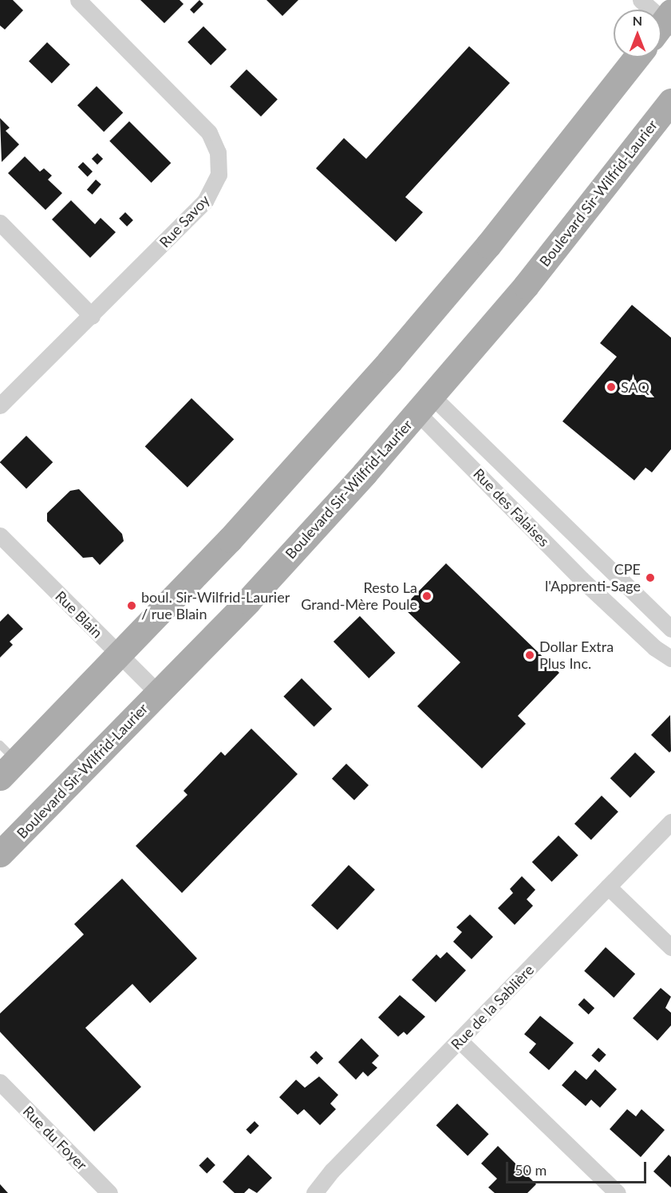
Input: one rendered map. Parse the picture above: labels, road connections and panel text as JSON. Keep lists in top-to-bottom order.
{
  "streets": {
    "main road": ["Boulevard Sir-Wilfrid-Laurier"],
    "street": [
      "Rue Savoy",
      "Rue des Falaises",
      "Rue Blain",
      "Rue de la Sablière",
      "Rue du Foyer"
    ]
  },
  "crossings": [
    ["Boulevard Sir-Wilfrid-Laurier", "Rue des Falaises"],
    ["Boulevard Sir-Wilfrid-Laurier", "Rue Blain"]
  ],
  "places": [
    "SAQ",
    "CPE l'Apprenti-Sage",
    "Resto La Grand-Mère Poule",
    "boul. Sir-Wilfrid-Laurier / rue Blain",
    "Dollar Extra Plus Inc."
  ],
  "scale_bar": "50 m",
  "north": "top"
}
